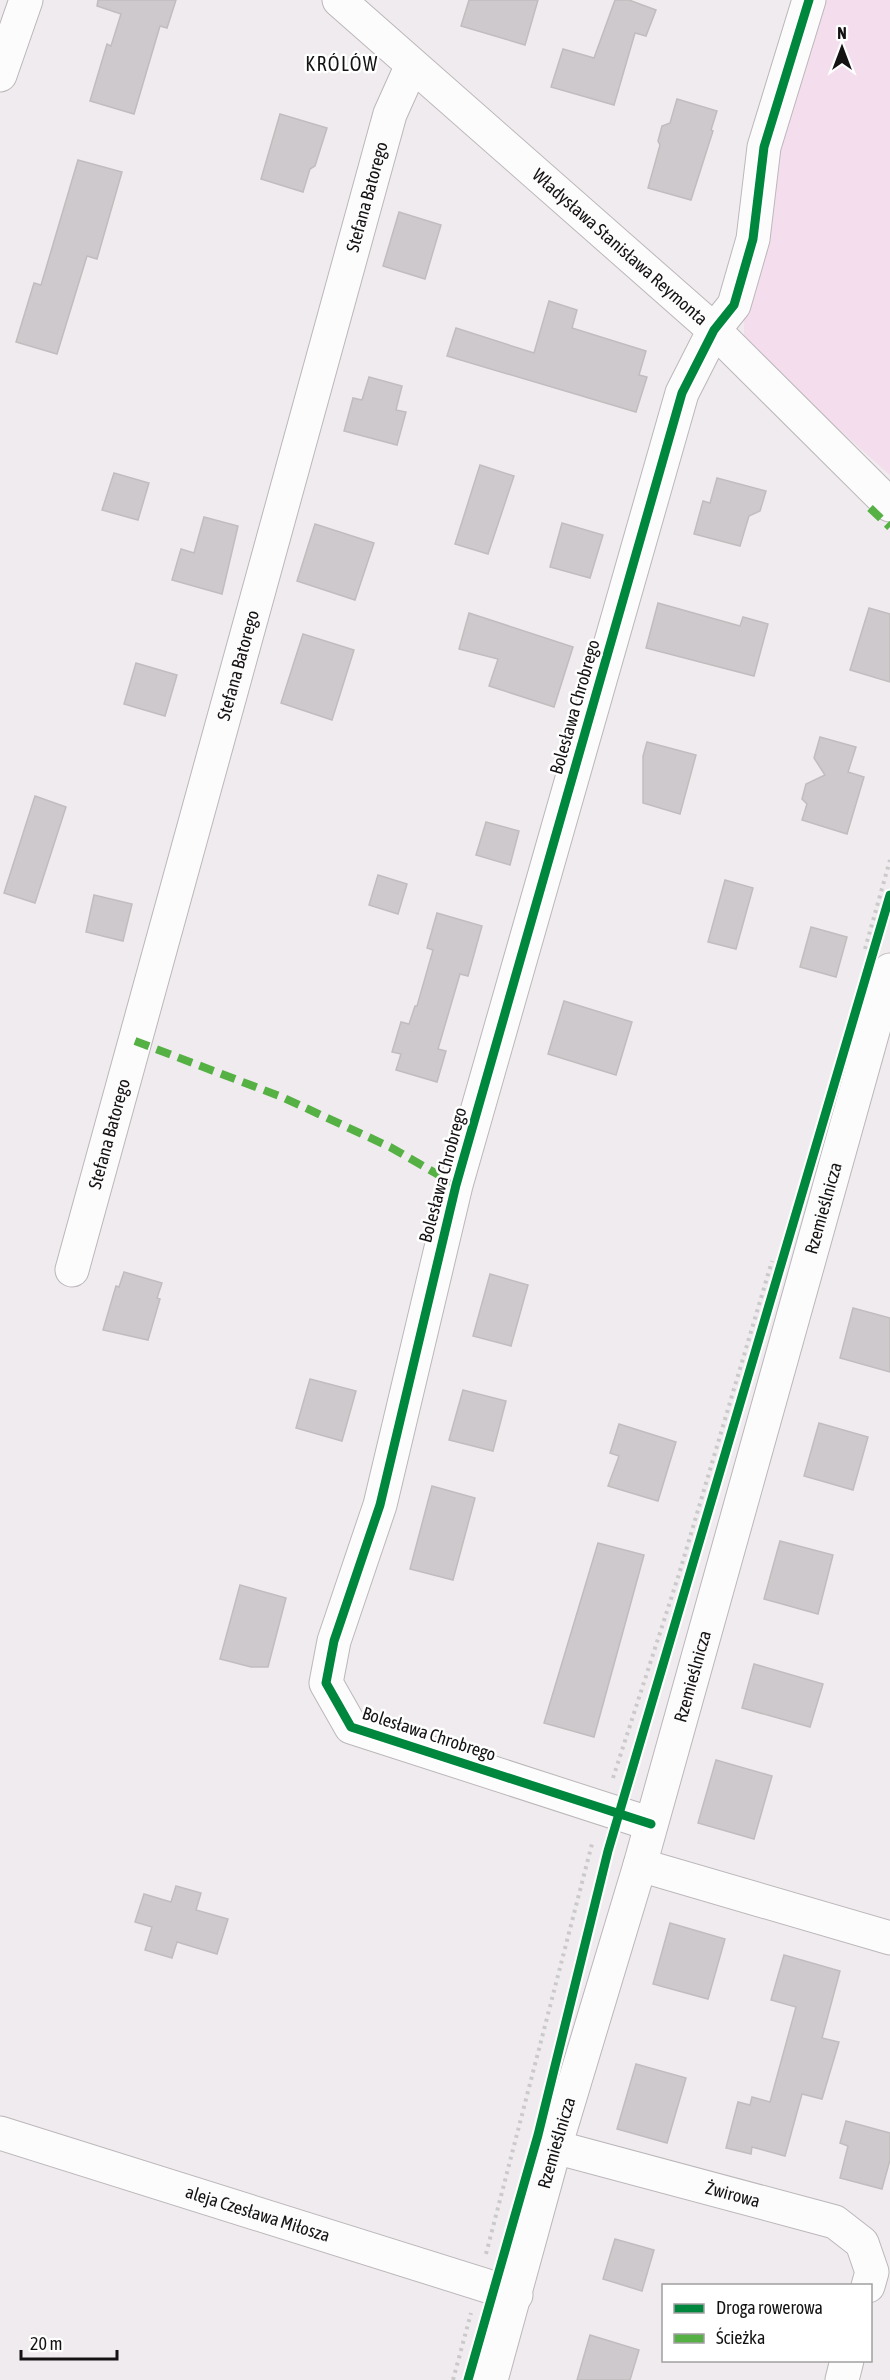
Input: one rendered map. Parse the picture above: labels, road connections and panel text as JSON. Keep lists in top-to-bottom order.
{
  "streets": {
    "street": [
      "Stefana Batorego",
      "Władysława Stanisława Reymonta",
      "Bolesława Chrobrego",
      "Rzemieślnicza",
      "Żwirowa",
      "aleja Czesława Miłosza"
    ]
  },
  "crossings": [
    ["Stefana Batorego", "Władysława Stanisława Reymonta"],
    ["Władysława Stanisława Reymonta", "Bolesława Chrobrego"],
    ["Bolesława Chrobrego", "Rzemieślnicza"],
    ["Rzemieślnicza", "Żwirowa"],
    ["Rzemieślnicza", "aleja Czesława Miłosza"]
  ],
  "districts": ["KRÓLÓW"],
  "legend": ["Droga rowerowa", "Ścieżka"],
  "scale_bar": "20 m",
  "north": "top"
}
